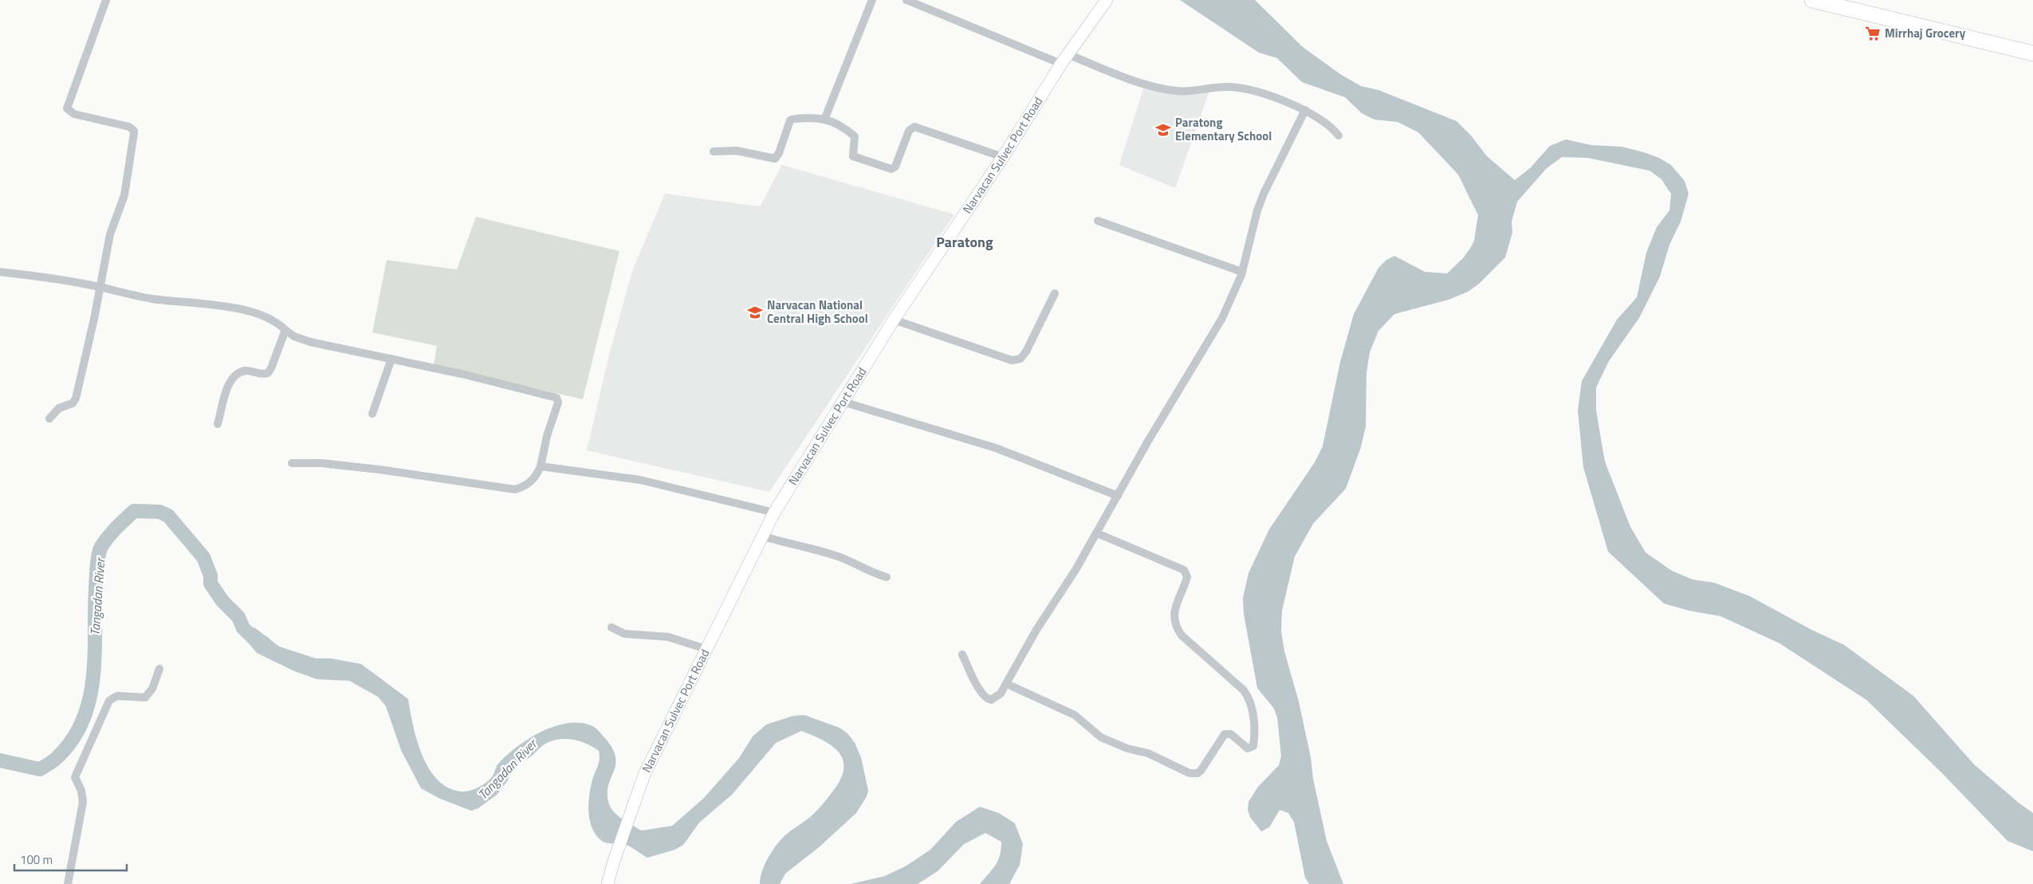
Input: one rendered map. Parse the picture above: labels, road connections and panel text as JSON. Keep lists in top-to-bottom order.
{
  "streets": {
    "street": ["Narvacan Sulvec Port Road"]
  },
  "districts": ["Paratong"],
  "water": ["Tangadan River"],
  "places": {
    "supermarket": ["Mirrhaj Grocery"],
    "school or university": ["Paratong Elementary School", "Narvacan National Central High School"]
  },
  "scale_bar": "100 m"
}
